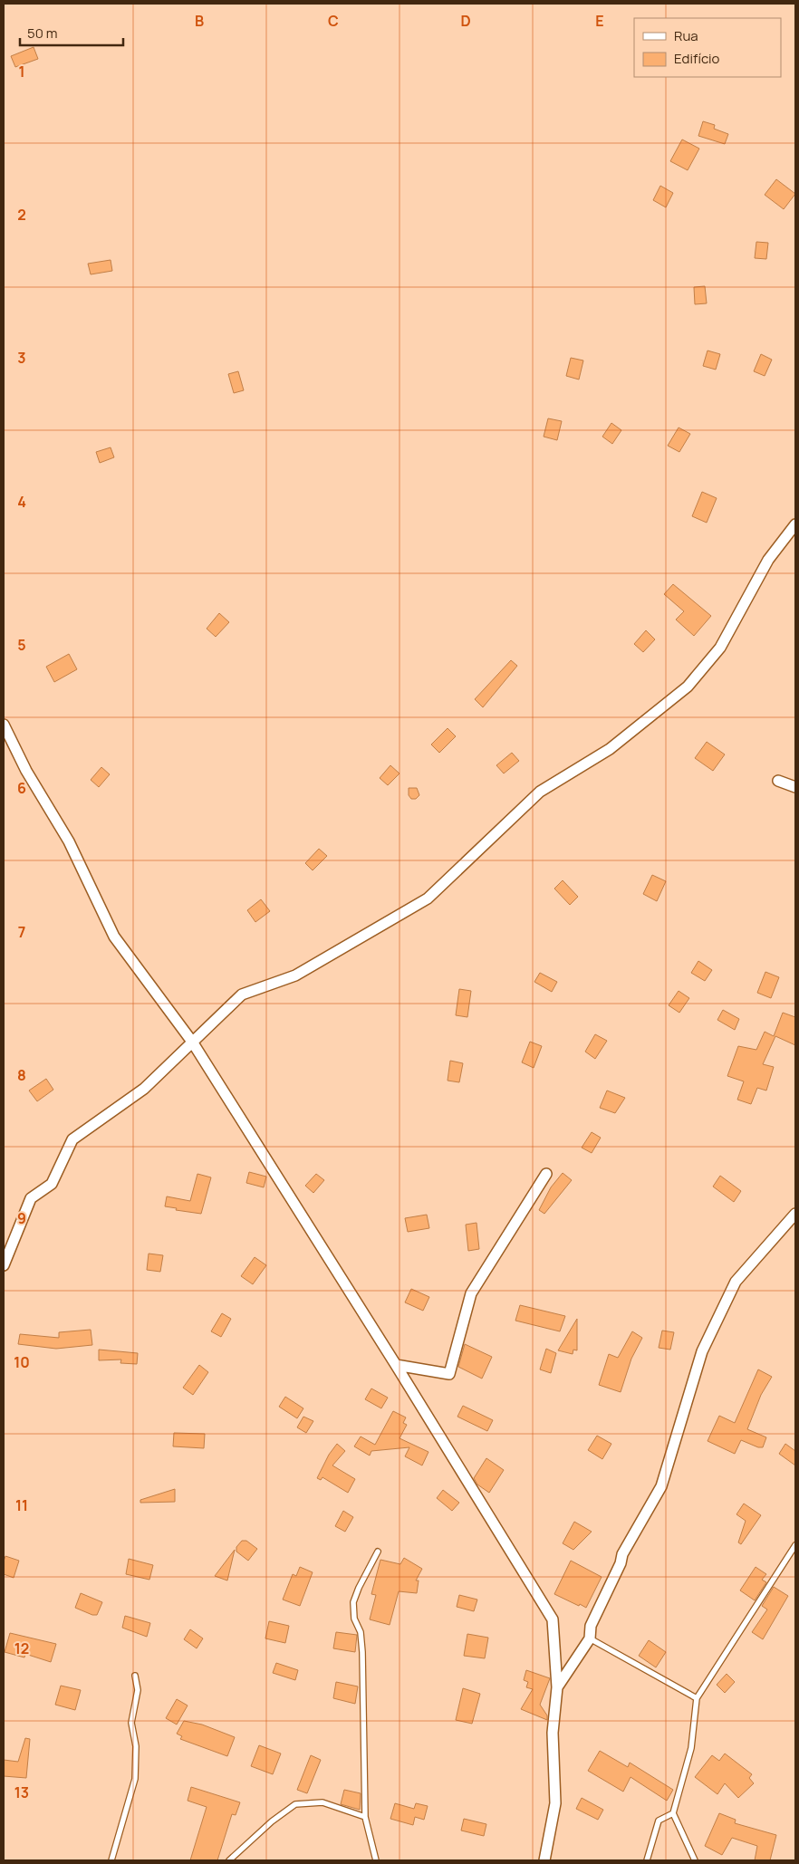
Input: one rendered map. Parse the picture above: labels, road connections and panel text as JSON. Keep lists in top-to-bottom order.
{
  "legend": ["Rua", "Edifício"],
  "scale_bar": "50 m",
  "grid": {
    "columns": [
      "B",
      "C",
      "D",
      "E"
    ],
    "rows": [
      "1",
      "2",
      "3",
      "4",
      "5",
      "6",
      "7",
      "8",
      "9",
      "10",
      "11",
      "12",
      "13"
    ]
  }
}
